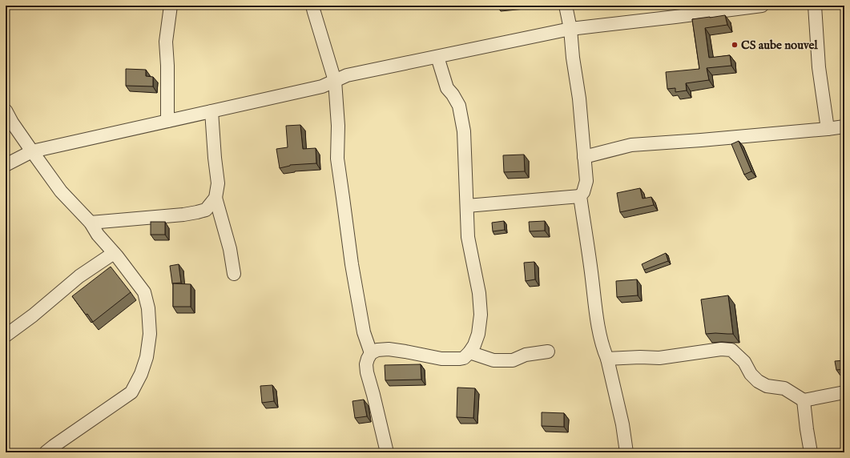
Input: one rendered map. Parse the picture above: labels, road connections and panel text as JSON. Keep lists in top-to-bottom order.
{
  "places": ["CS aube nouvel"]
}
